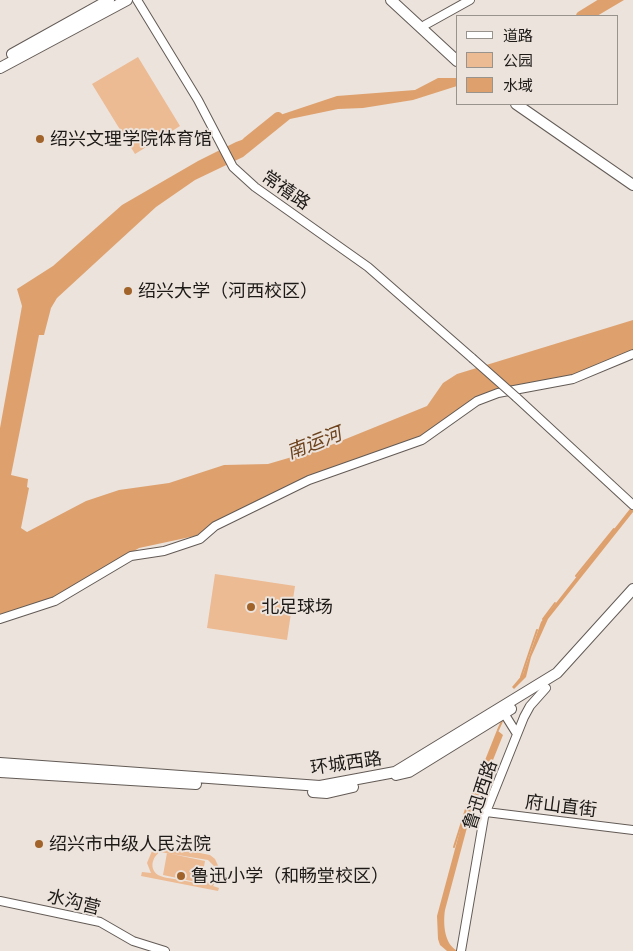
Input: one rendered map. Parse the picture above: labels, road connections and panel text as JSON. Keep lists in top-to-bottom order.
{
  "streets": {
    "main road": ["环城西路"],
    "street": [
      "常禧路",
      "鲁迅西路",
      "府山直街",
      "水沟营"
    ]
  },
  "crossings": [
    ["环城西路", "鲁迅西路"],
    ["鲁迅西路", "府山直街"]
  ],
  "water": ["南运河"],
  "places": [
    "绍兴文理学院体育馆",
    "绍兴大学（河西校区）",
    "北足球场",
    "绍兴市中级人民法院",
    "鲁迅小学（和畅堂校区）"
  ],
  "legend": ["道路", "公园", "水域"]
}
